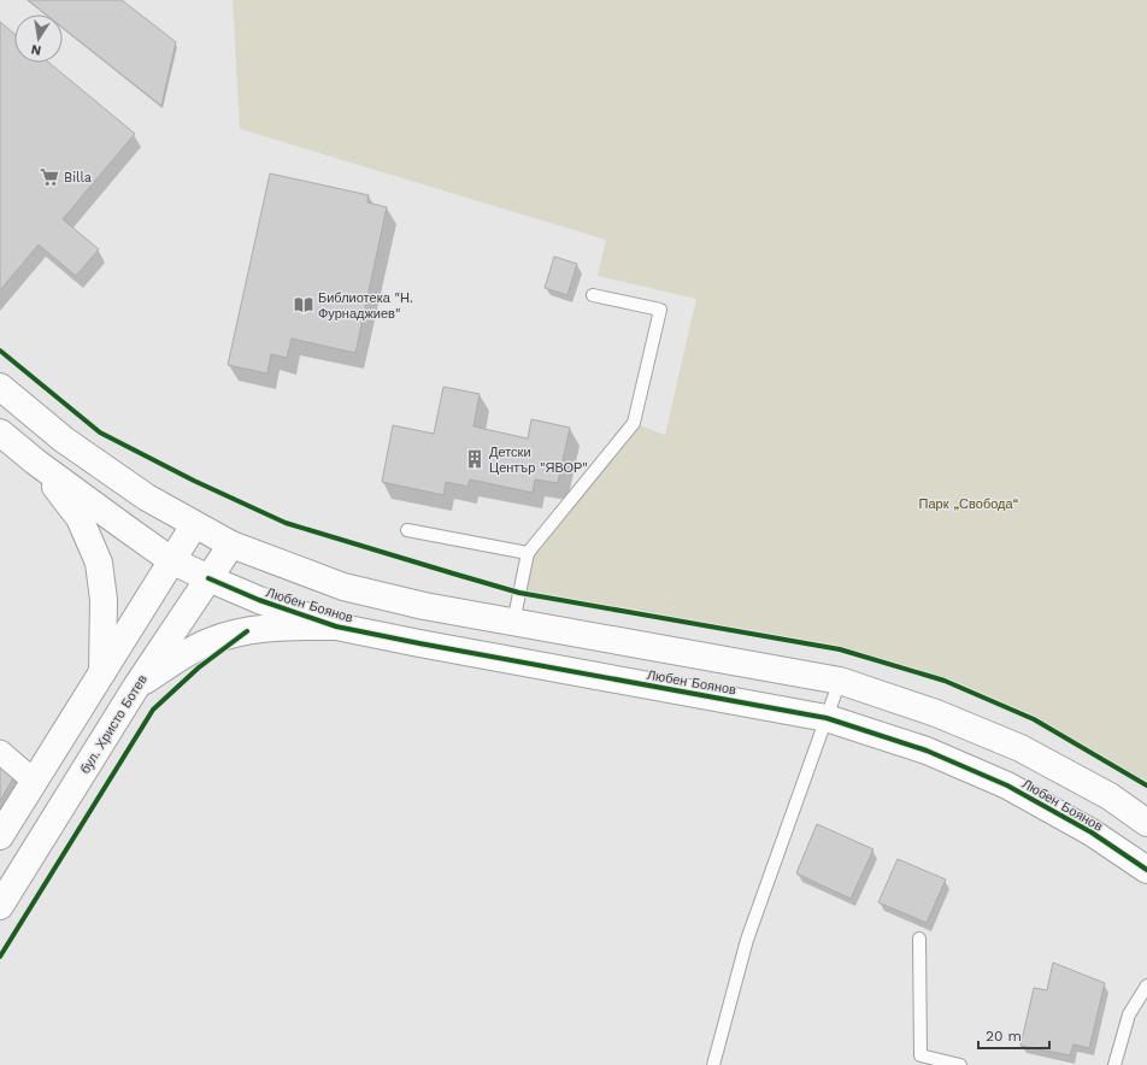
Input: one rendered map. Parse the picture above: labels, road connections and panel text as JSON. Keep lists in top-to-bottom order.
{
  "streets": {
    "street": ["Любен Боянов", "бул. Христо Ботев"]
  },
  "crossings": [
    ["Любен Боянов", "бул. Христо Ботев"]
  ],
  "parks": ["Парк „Свобода“"],
  "places": {
    "supermarket": ["Billa"],
    "library": ["Библиотека \"Н. Фурнаджиев\""],
    "building": ["Детски Център \"ЯВОР\""]
  },
  "scale_bar": "20 m",
  "north": "bottom"
}
